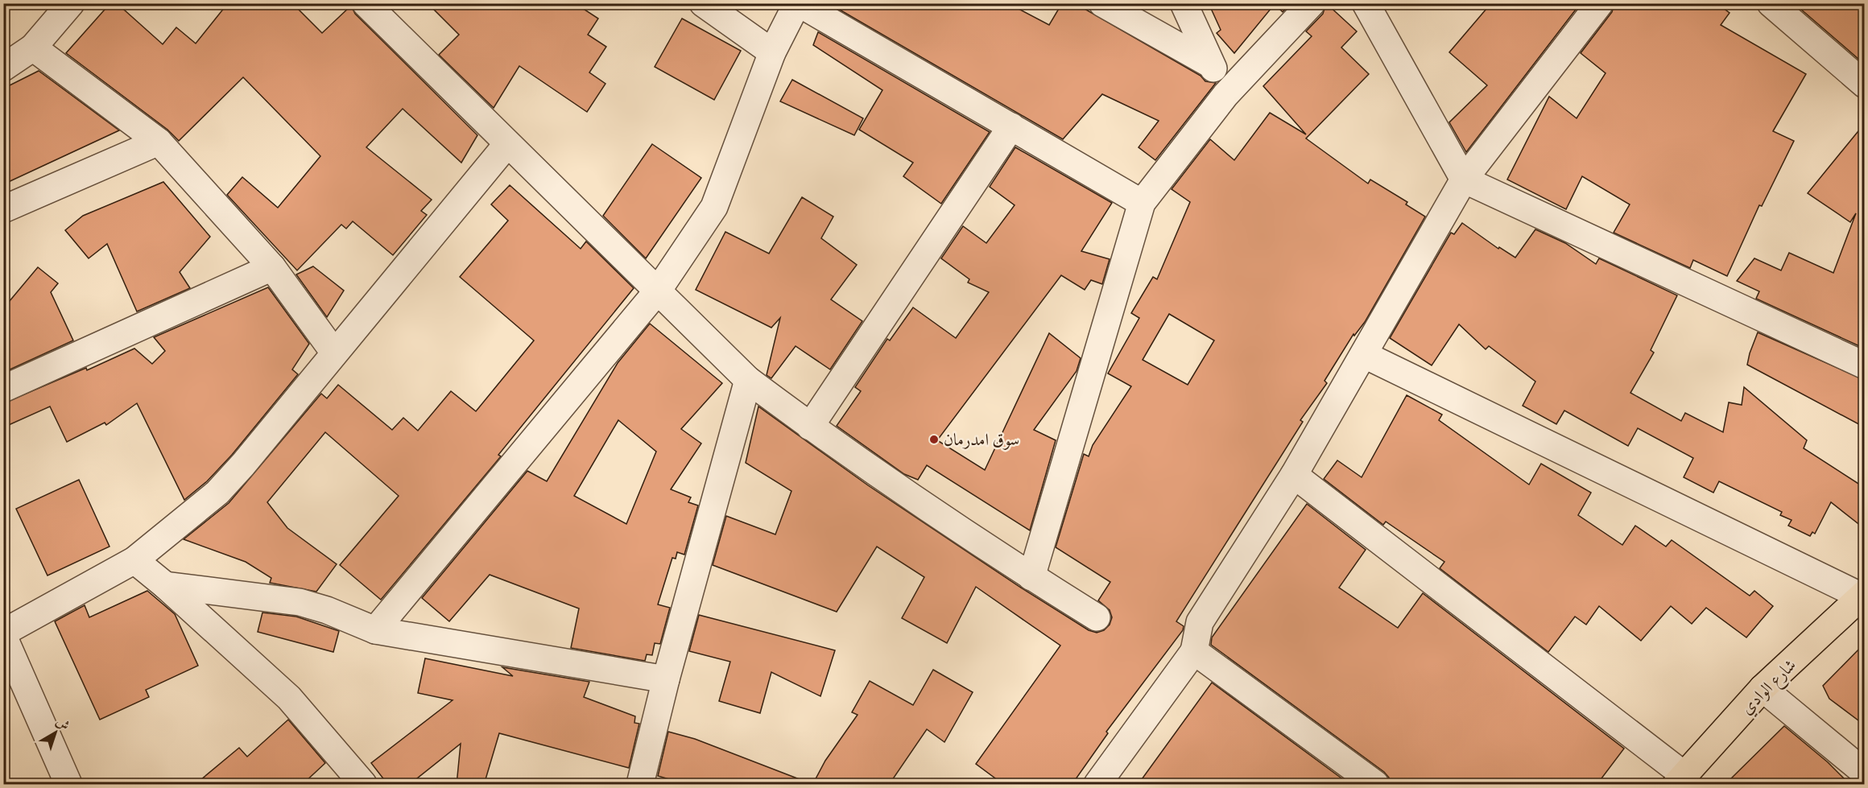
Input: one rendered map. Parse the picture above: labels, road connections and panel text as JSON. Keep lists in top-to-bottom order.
{
  "streets": {
    "main road": ["شارع الوادي"]
  },
  "places": ["سوق امدرمان"],
  "north": "top right"
}
